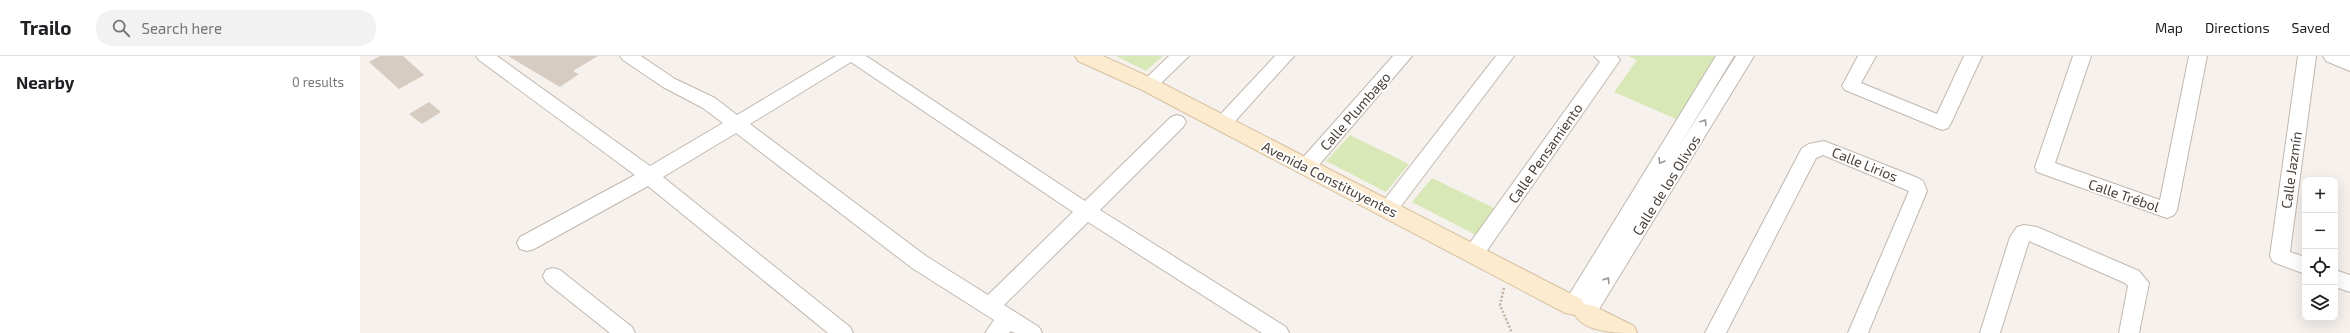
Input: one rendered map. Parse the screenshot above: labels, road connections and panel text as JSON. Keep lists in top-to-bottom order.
{
  "streets": {
    "main road": ["Avenida Constituyentes"],
    "street": [
      "Calle Plumbago",
      "Calle Pensamiento",
      "Calle Lirios",
      "Calle Jazmín",
      "Calle de los Olivos",
      "Calle Trébol"
    ]
  },
  "crossings": [
    ["Calle Plumbago", "Avenida Constituyentes"],
    ["Calle Pensamiento", "Avenida Constituyentes"],
    ["Avenida Constituyentes", "Calle de los Olivos"]
  ],
  "page": {
    "header": "Trailo",
    "search": "Search here",
    "nav": ["Map", "Directions", "Saved"],
    "heading": ["Nearby", "0 results"],
    "map_buttons": ["+", "−"]
  }
}
